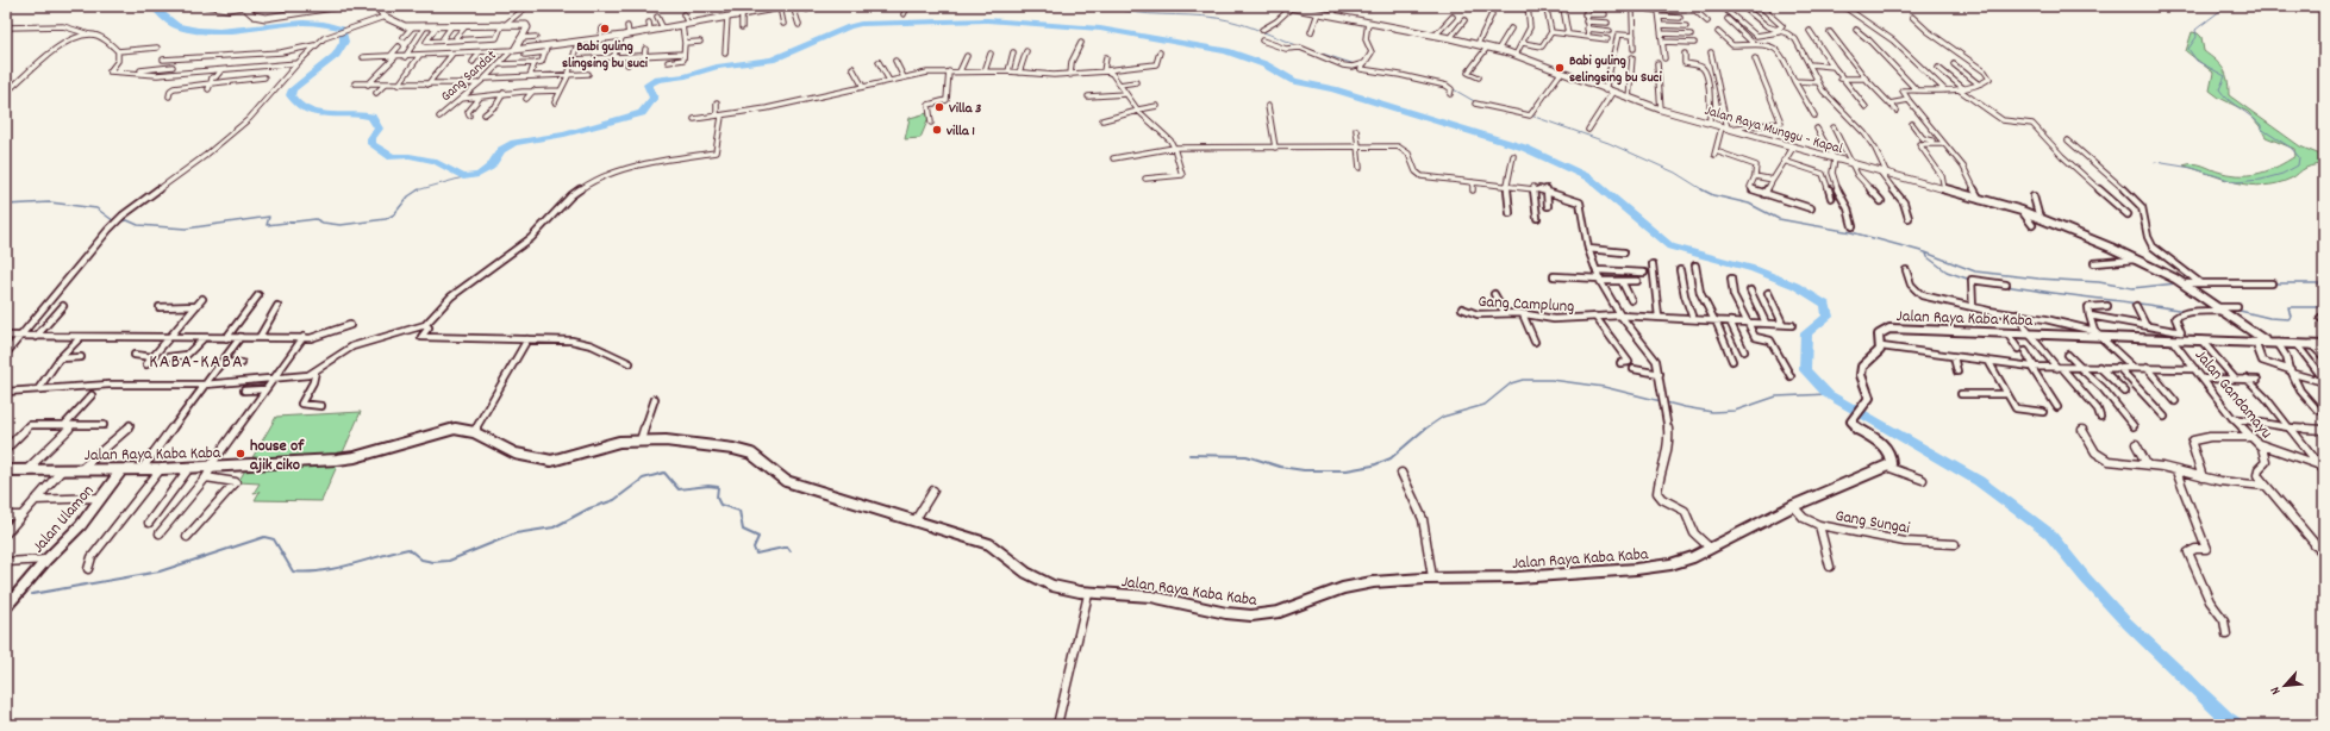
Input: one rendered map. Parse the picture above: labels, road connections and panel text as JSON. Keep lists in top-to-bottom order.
{
  "streets": {
    "street": [
      "Gang Sandat",
      "Jalan Raya Munggu - Kapal",
      "Gang Camplung",
      "Jalan Raya Kaba Kaba",
      "Jalan Gandamayu",
      "Jalan Ulamon",
      "Gang Sungai"
    ]
  },
  "crossings": [
    ["Jalan Raya Munggu - Kapal", "Jalan Raya Kaba Kaba"],
    ["Jalan Raya Kaba Kaba", "Jalan Gandamayu"],
    ["Jalan Raya Kaba Kaba", "Jalan Ulamon"],
    ["Jalan Raya Kaba Kaba", "Gang Sungai"]
  ],
  "districts": ["KABA-KABA"],
  "places": [
    "Babi guling slingsing bu suci",
    "Babi guling selingsing bu Suci",
    "Villa 3",
    "villa 1",
    "house of ajik ciko"
  ],
  "north": "bottom left"
}
